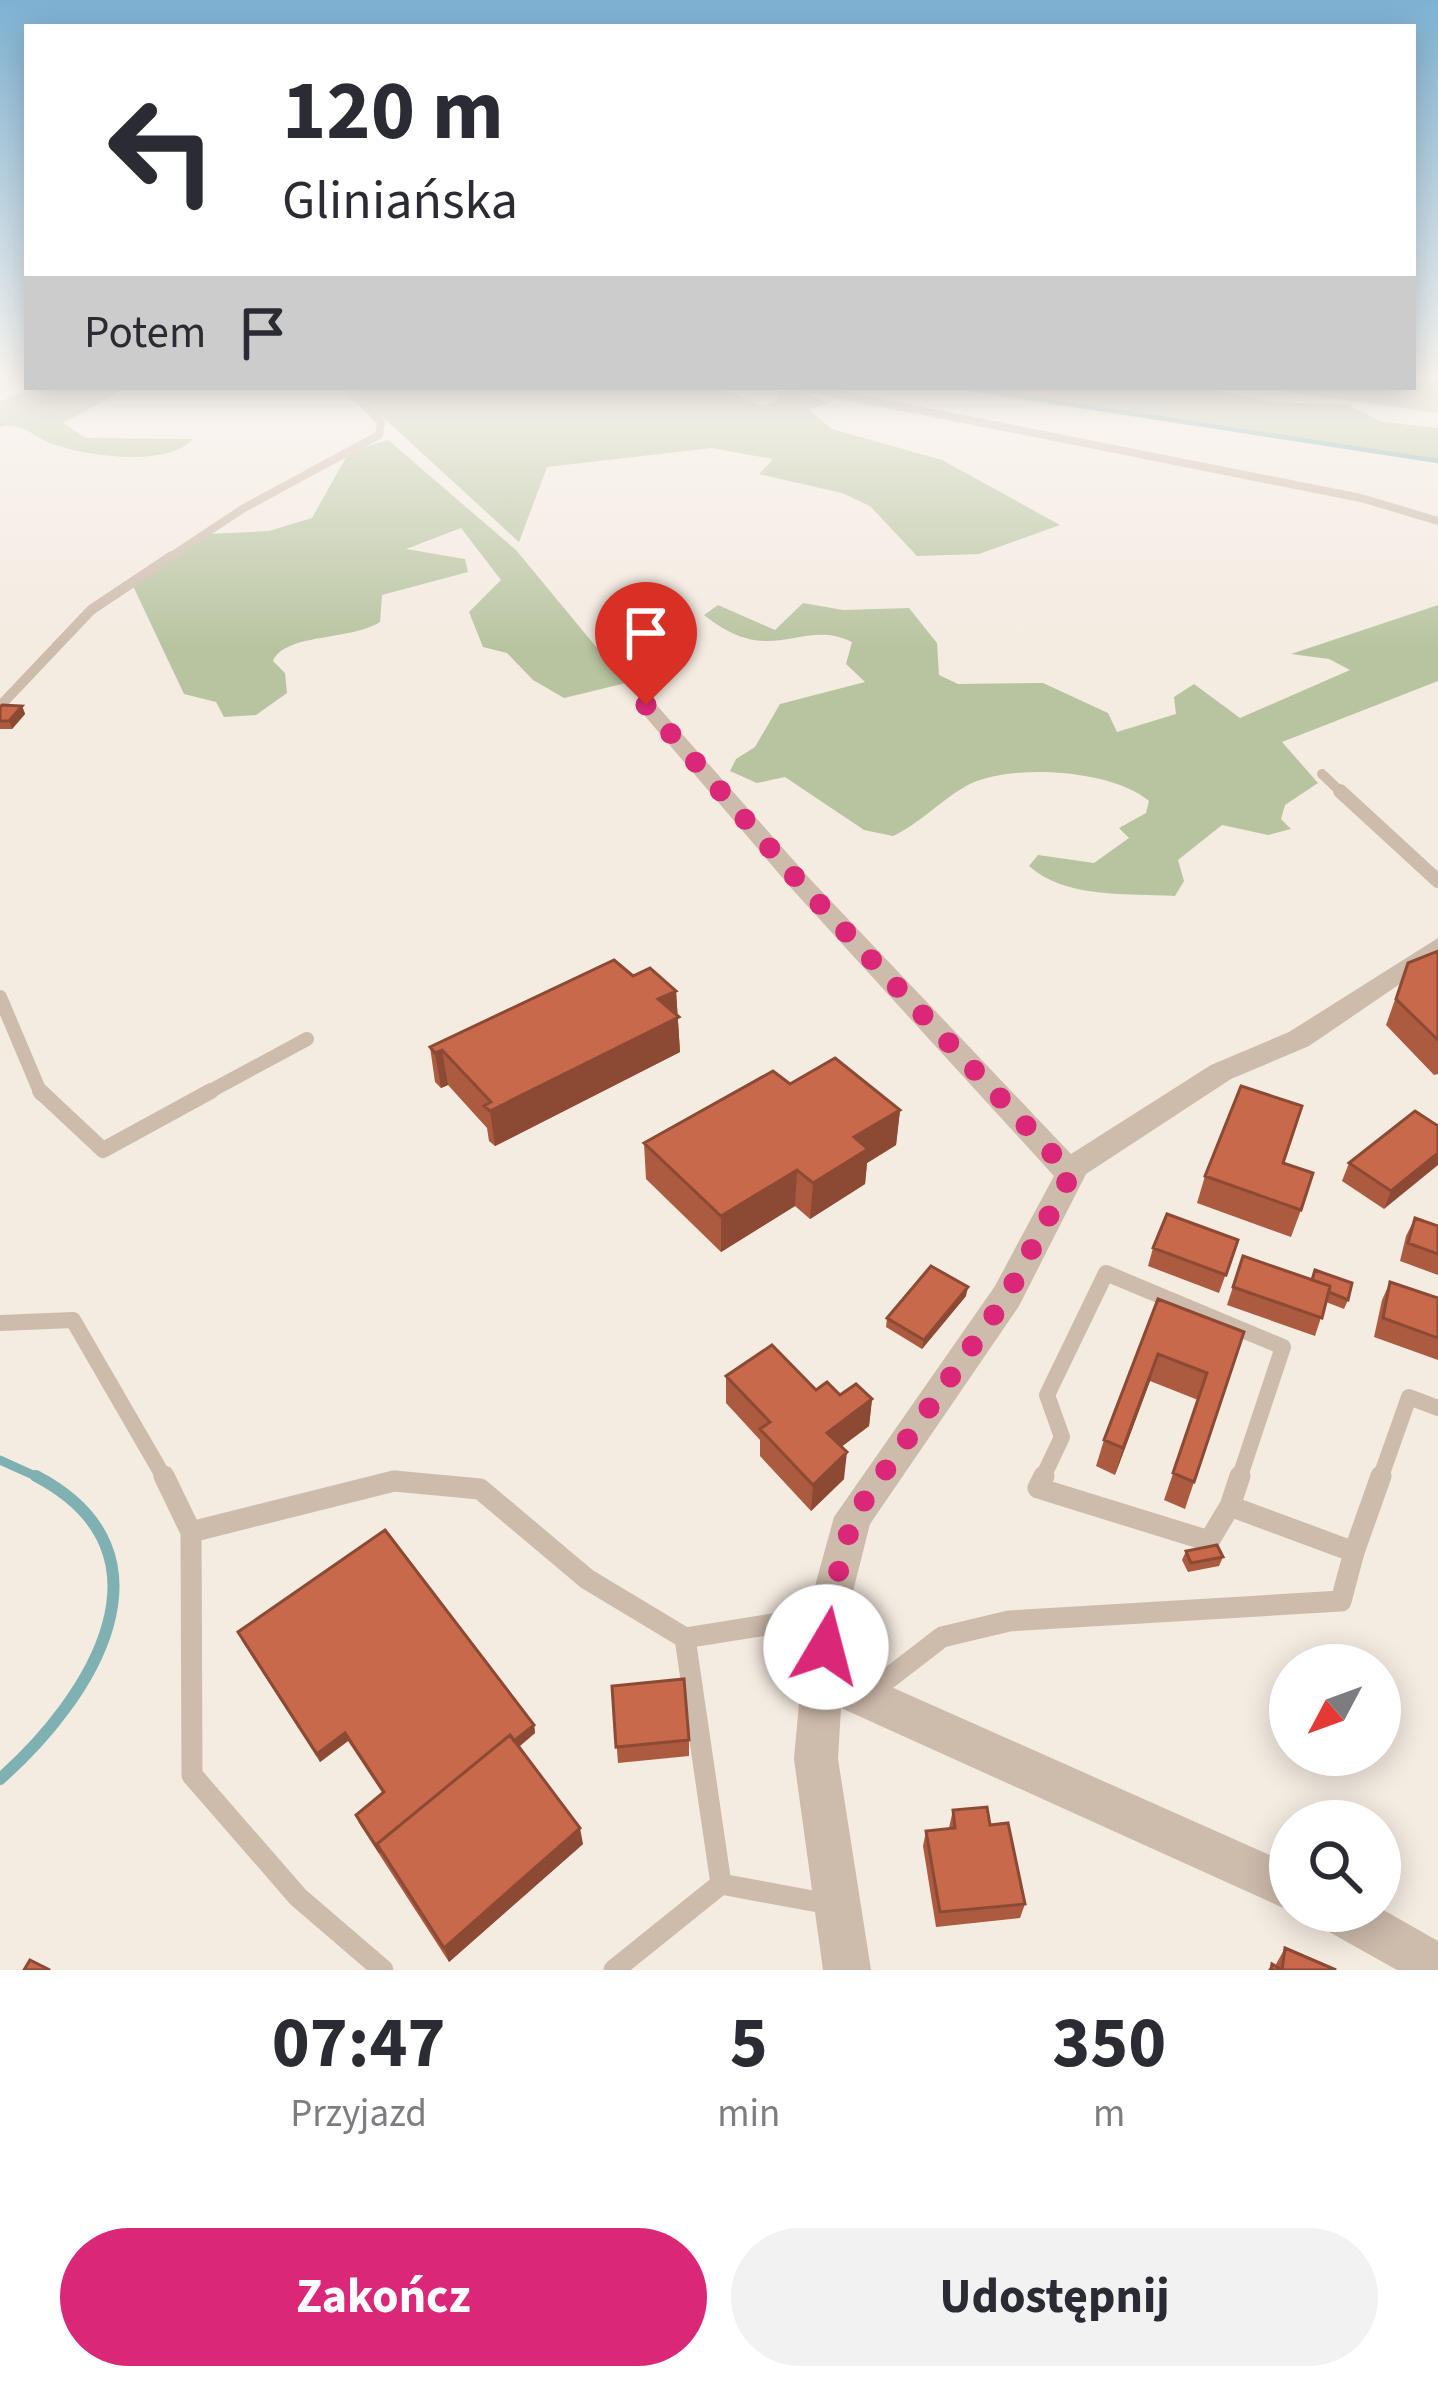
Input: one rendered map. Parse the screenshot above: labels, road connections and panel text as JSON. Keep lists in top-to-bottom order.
{
  "north": "bottom left",
  "page": {
    "turn": ["120 m", "Gliniańska"],
    "then": "Potem",
    "eta": [
      "07:47",
      "Przyjazd",
      "5",
      "min",
      "350",
      "m"
    ],
    "buttons": ["Zakończ", "Udostępnij"]
  }
}
